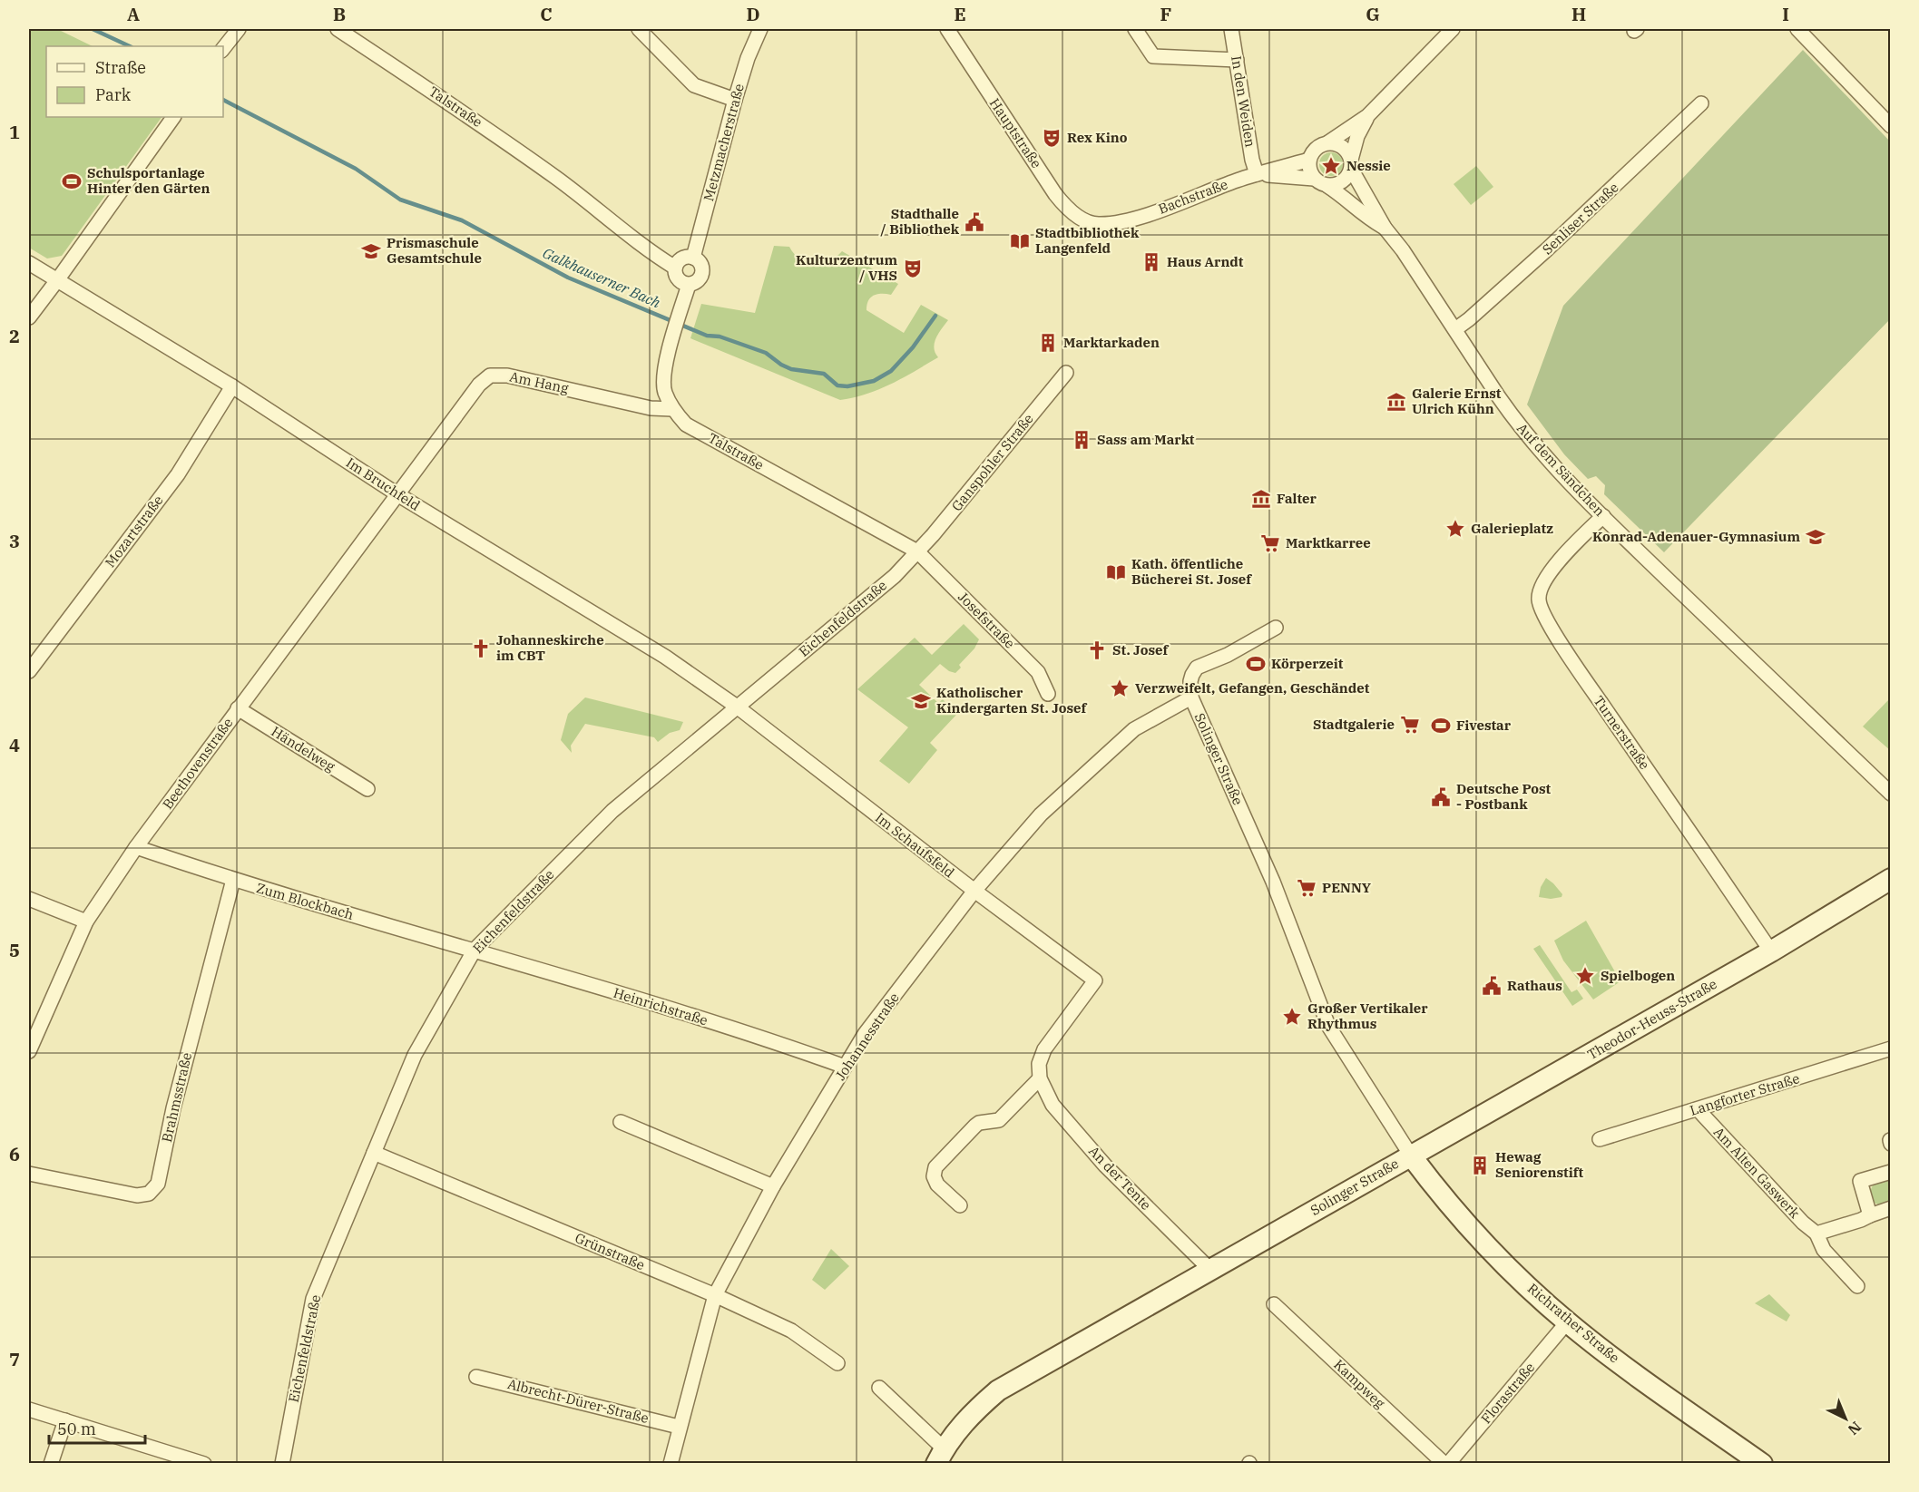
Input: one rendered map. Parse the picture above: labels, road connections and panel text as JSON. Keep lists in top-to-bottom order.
{
  "streets": {
    "main road": ["Solinger Straße", "Theodor-Heuss-Straße", "Richrather Straße"],
    "street": [
      "In den Weiden",
      "Talstraße",
      "Hauptstraße",
      "Metzmacherstraße",
      "Bachstraße",
      "Senliser Straße",
      "Am Hang",
      "Ganspohler Straße",
      "Auf dem Sändchen",
      "Im Bruchfeld",
      "Mozartstraße",
      "Eichenfeldstraße",
      "Josefstraße",
      "Turnerstraße",
      "Händelweg",
      "Beethovenstraße",
      "Im Schaufsfeld",
      "Zum Blockbach",
      "Heinrichstraße",
      "Johannesstraße",
      "Langforter Straße",
      "Brahmsstraße",
      "Am Alten Gaswerk",
      "An der Tente",
      "Grünstraße",
      "Kampweg",
      "Florastraße",
      "Albrecht-Dürer-Straße"
    ]
  },
  "crossings": [
    ["In den Weiden", "Bachstraße"],
    ["Talstraße", "Metzmacherstraße"],
    ["Talstraße", "Am Hang"],
    ["Talstraße", "Ganspohler Straße"],
    ["Talstraße", "Eichenfeldstraße"],
    ["Talstraße", "Josefstraße"],
    ["Hauptstraße", "Bachstraße"],
    ["Bachstraße", "Auf dem Sändchen"],
    ["Senliser Straße", "Auf dem Sändchen"],
    ["Am Hang", "Im Bruchfeld"],
    ["Am Hang", "Beethovenstraße"],
    ["Ganspohler Straße", "Eichenfeldstraße"],
    ["Ganspohler Straße", "Josefstraße"],
    ["Auf dem Sändchen", "Turnerstraße"],
    ["Im Bruchfeld", "Mozartstraße"],
    ["Im Bruchfeld", "Eichenfeldstraße"],
    ["Im Bruchfeld", "Beethovenstraße"],
    ["Im Bruchfeld", "Im Schaufsfeld"],
    ["Eichenfeldstraße", "Josefstraße"],
    ["Eichenfeldstraße", "Im Schaufsfeld"],
    ["Eichenfeldstraße", "Zum Blockbach"],
    ["Eichenfeldstraße", "Heinrichstraße"],
    ["Eichenfeldstraße", "Grünstraße"],
    ["Turnerstraße", "Theodor-Heuss-Straße"],
    ["Händelweg", "Beethovenstraße"],
    ["Solinger Straße", "Theodor-Heuss-Straße"],
    ["Solinger Straße", "Johannesstraße"],
    ["Solinger Straße", "An der Tente"],
    ["Solinger Straße", "Richrather Straße"],
    ["Beethovenstraße", "Zum Blockbach"],
    ["Im Schaufsfeld", "Johannesstraße"],
    ["Im Schaufsfeld", "An der Tente"],
    ["Zum Blockbach", "Heinrichstraße"],
    ["Zum Blockbach", "Brahmsstraße"],
    ["Heinrichstraße", "Johannesstraße"],
    ["Theodor-Heuss-Straße", "Richrather Straße"],
    ["Johannesstraße", "Grünstraße"],
    ["Johannesstraße", "Albrecht-Dürer-Straße"],
    ["Langforter Straße", "Am Alten Gaswerk"],
    ["Richrather Straße", "Florastraße"],
    ["Kampweg", "Florastraße"]
  ],
  "water": ["Galkhauserner Bach"],
  "places": {
    "theatre": ["Rex Kino", "Kulturzentrum / VHS"],
    "place": [
      "Nessie",
      "Galerieplatz",
      "Verzweifelt, Gefangen, Geschändet",
      "Spielbogen",
      "Großer Vertikaler Rhythmus"
    ],
    "sports": ["Schulsportanlage Hinter den Gärten", "Körperzeit", "Fivestar"],
    "public building": ["Stadthalle / Bibliothek", "Deutsche Post - Postbank", "Rathaus"],
    "library": ["Stadtbibliothek Langenfeld", "Kath. öffentliche Bücherei St. Josef"],
    "school or university": ["Prismaschule Gesamtschule", "Konrad-Adenauer-Gymnasium", "Katholischer Kindergarten St. Josef"],
    "building": [
      "Haus Arndt",
      "Marktarkaden",
      "Sass am Markt",
      "Hewag Seniorenstift"
    ],
    "museum": ["Galerie Ernst Ulrich Kühn", "Falter"],
    "supermarket": ["Marktkarree", "Stadtgalerie", "PENNY"],
    "church": ["Johanneskirche im CBT", "St. Josef"]
  },
  "legend": ["Straße", "Park"],
  "scale_bar": "50 m",
  "north": "bottom right",
  "grid": {
    "columns": [
      "A",
      "B",
      "C",
      "D",
      "E",
      "F",
      "G",
      "H",
      "I"
    ],
    "rows": [
      "1",
      "2",
      "3",
      "4",
      "5",
      "6",
      "7"
    ]
  }
}
